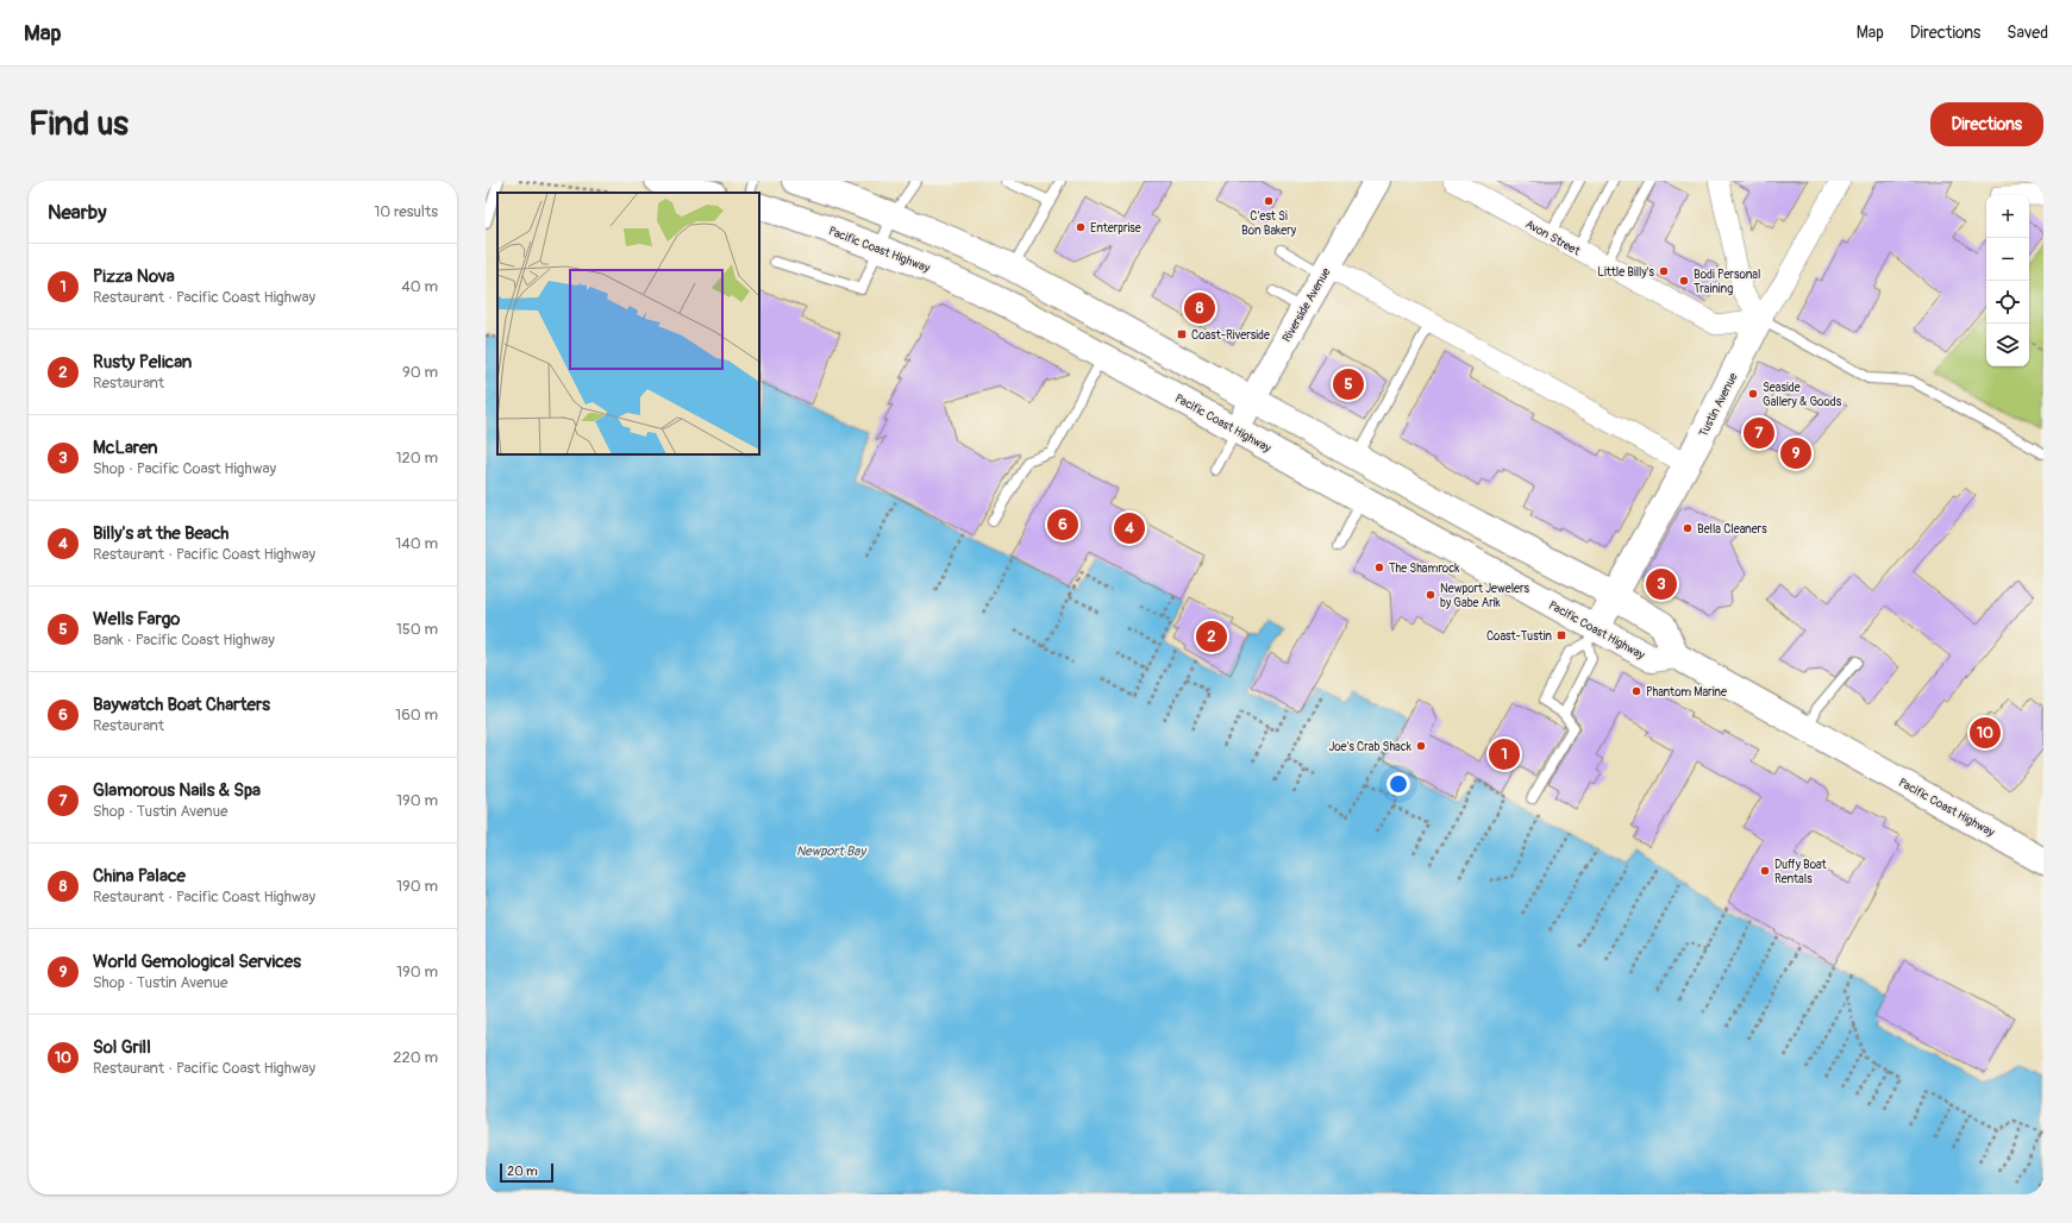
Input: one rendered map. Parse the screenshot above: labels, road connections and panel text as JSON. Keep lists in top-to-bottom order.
{
  "streets": {
    "main road": ["Pacific Coast Highway", "Riverside Avenue", "Tustin Avenue"],
    "street": ["Avon Street"]
  },
  "crossings": [
    ["Avon Street", "Tustin Avenue"],
    ["Pacific Coast Highway", "Riverside Avenue"],
    ["Pacific Coast Highway", "Tustin Avenue"]
  ],
  "water": ["Newport Bay"],
  "places": {
    "other": [
      "C'est Si Bon Bakery",
      "Enterprise",
      "Little Billy's",
      "Bodi Personal Training",
      "Seaside Gallery & Goods",
      "Bella Cleaners",
      "The Shamrock",
      "Newport Jewelers by Gabe Arik",
      "Phantom Marine",
      "Joe's Crab Shack",
      "Duffy Boat Rentals"
    ],
    "transit": ["Coast-Riverside", "Coast-Tustin"]
  },
  "scale_bar": "20 m",
  "page": {
    "header": "Map",
    "nav": ["Map", "Directions", "Saved"],
    "buttons": "Directions",
    "title": "Find us",
    "heading": ["Nearby", "10 results"],
    "map_buttons": ["+", "−"],
    "list": [
      {
        "mark": "1",
        "name": "Pizza Nova",
        "note": "Restaurant · Pacific Coast Highway",
        "value": "40 m"
      },
      {
        "mark": "2",
        "name": "Rusty Pelican",
        "note": "Restaurant",
        "value": "90 m"
      },
      {
        "mark": "3",
        "name": "McLaren",
        "note": "Shop · Pacific Coast Highway",
        "value": "120 m"
      },
      {
        "mark": "4",
        "name": "Billy's at the Beach",
        "note": "Restaurant · Pacific Coast Highway",
        "value": "140 m"
      },
      {
        "mark": "5",
        "name": "Wells Fargo",
        "note": "Bank · Pacific Coast Highway",
        "value": "150 m"
      },
      {
        "mark": "6",
        "name": "Baywatch Boat Charters",
        "note": "Restaurant",
        "value": "160 m"
      },
      {
        "mark": "7",
        "name": "Glamorous Nails & Spa",
        "note": "Shop · Tustin Avenue",
        "value": "190 m"
      },
      {
        "mark": "8",
        "name": "China Palace",
        "note": "Restaurant · Pacific Coast Highway",
        "value": "190 m"
      },
      {
        "mark": "9",
        "name": "World Gemological Services",
        "note": "Shop · Tustin Avenue",
        "value": "190 m"
      },
      {
        "mark": "10",
        "name": "Sol Grill",
        "note": "Restaurant · Pacific Coast Highway",
        "value": "220 m"
      }
    ],
    "pins": [
      "8",
      "5",
      "7",
      "9",
      "6",
      "4",
      "3",
      "2",
      "10",
      "1"
    ],
    "scale": "20 m"
  }
}
